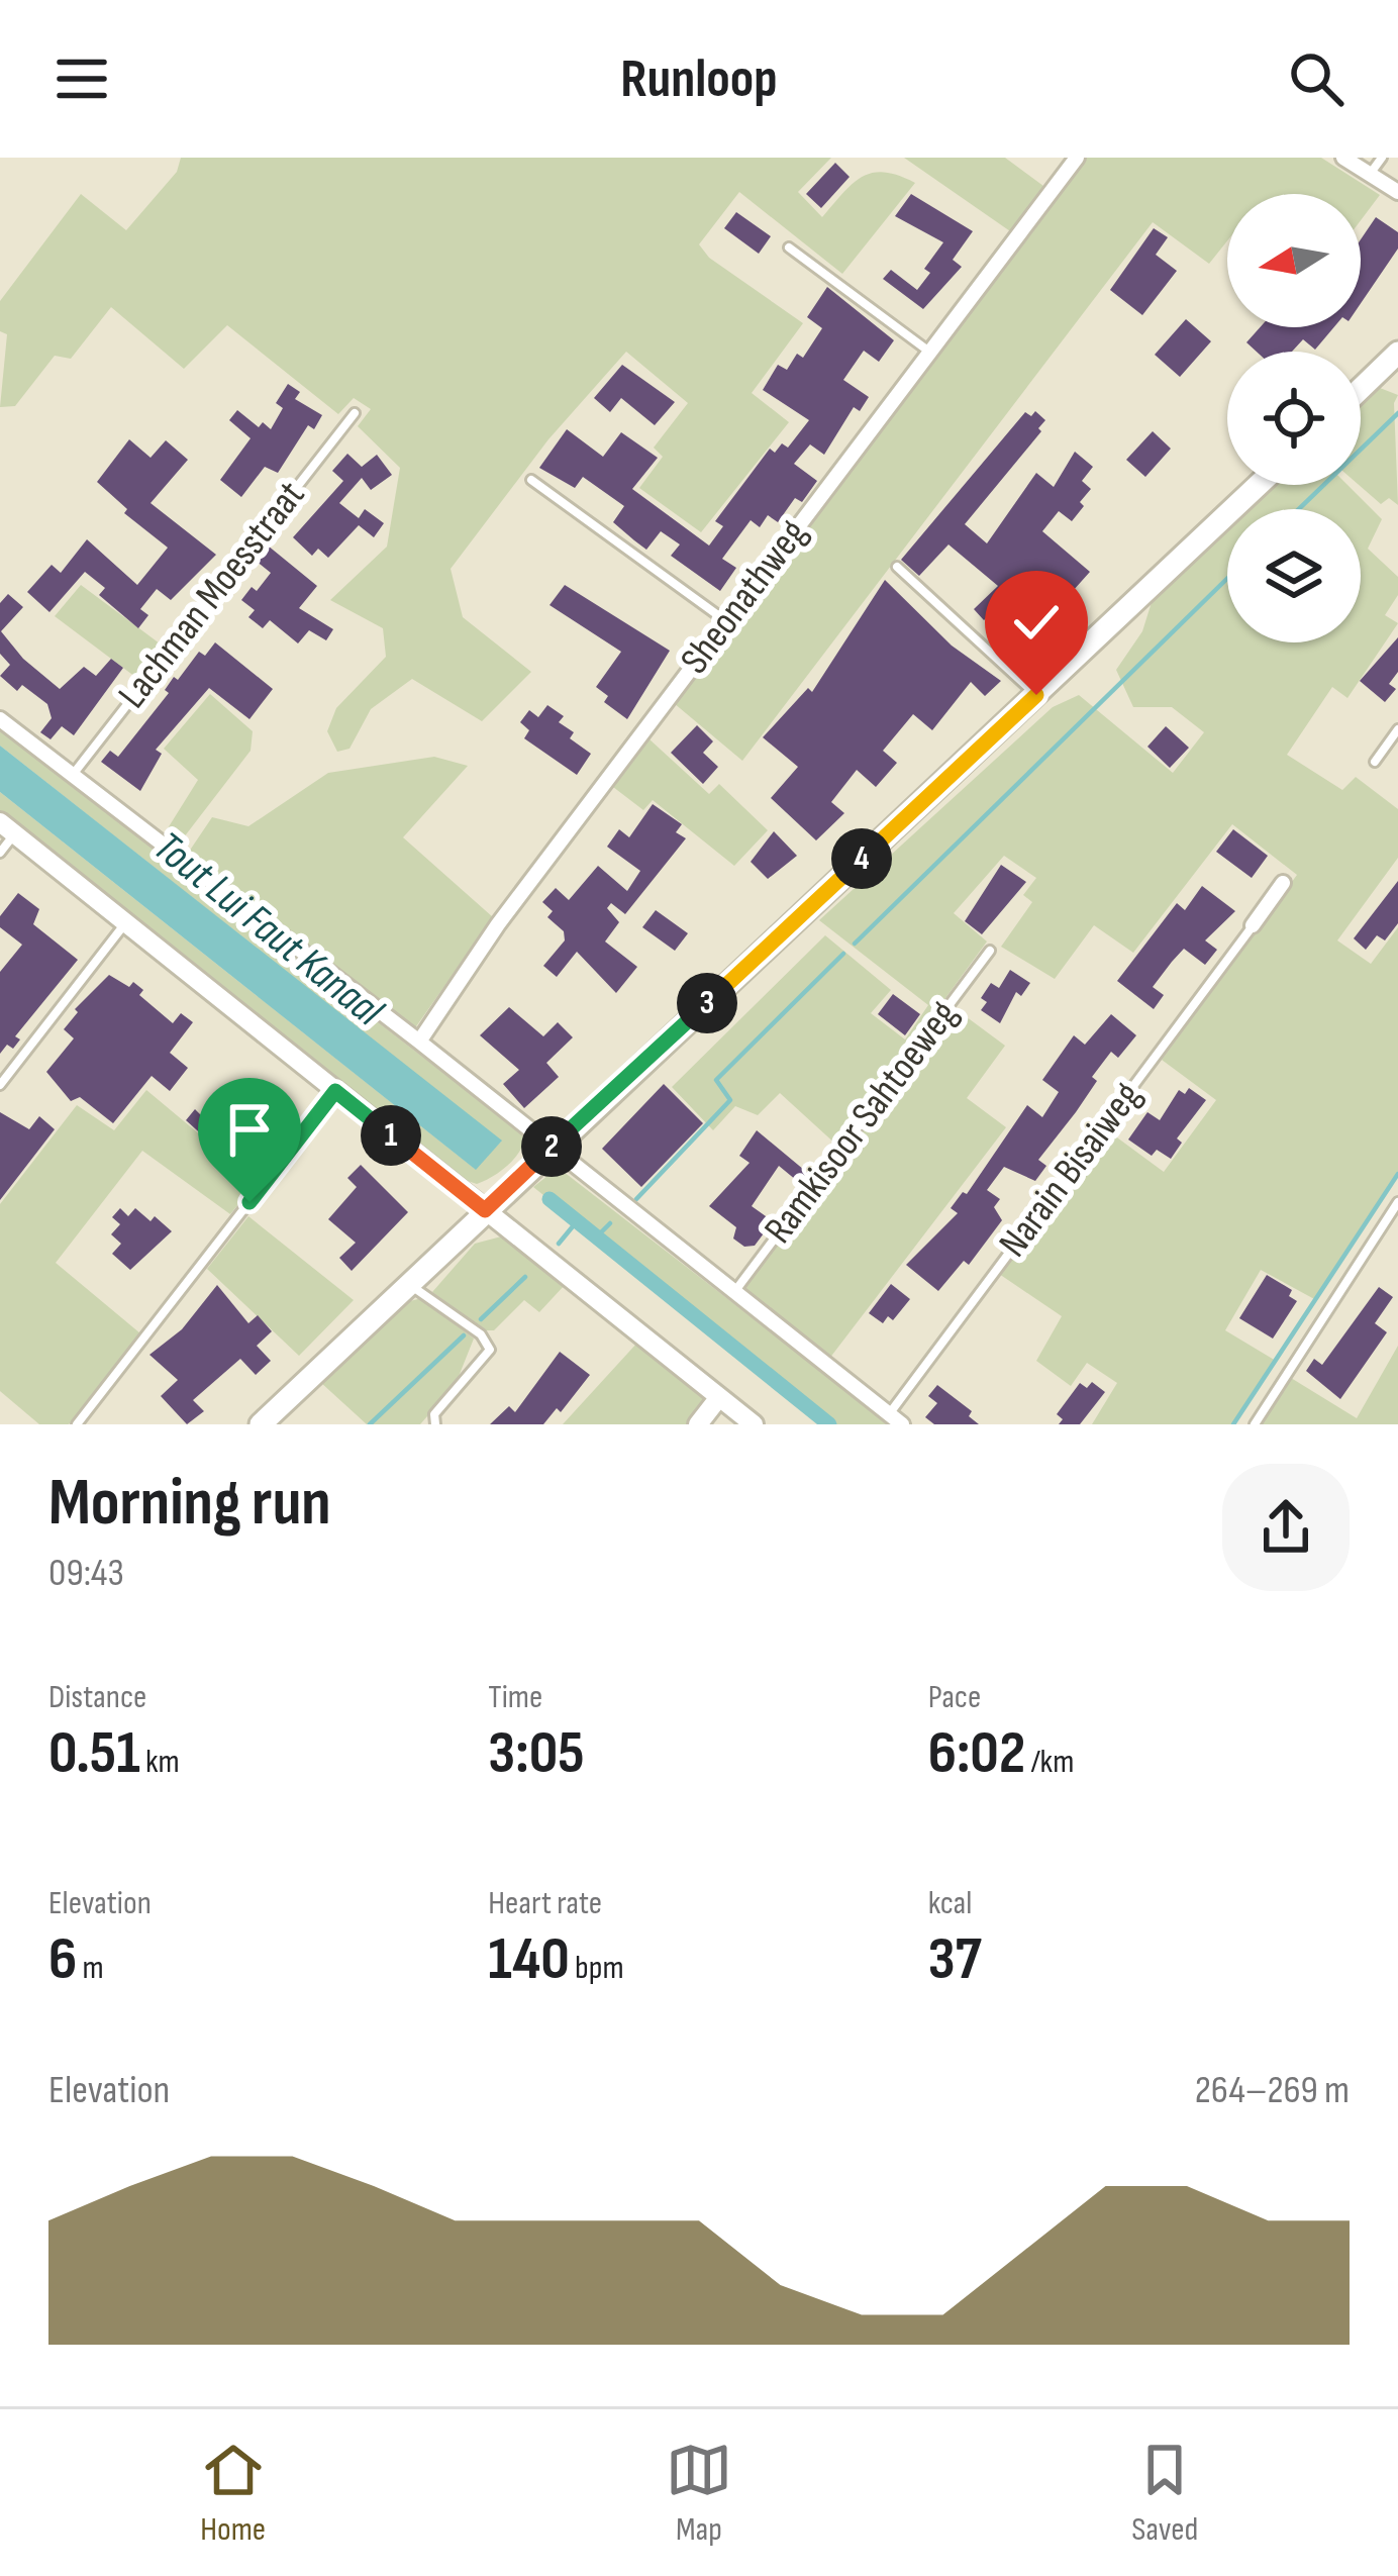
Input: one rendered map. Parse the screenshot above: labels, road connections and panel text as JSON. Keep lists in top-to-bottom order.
{
  "streets": {
    "street": ["Sheonathweg"],
    "lane": ["Lachman Moesstraat", "Ramkisoor Sahtoeweg", "Narain Bisaiweg"]
  },
  "water": ["Tout Lui Faut Kanaal"],
  "north": "left",
  "page": {
    "header": "Runloop",
    "pins": [
      "4",
      "3",
      "1",
      "2"
    ],
    "heading": ["Morning run", "09:43"],
    "stats": [
      ["Distance", "0.51 km"],
      ["Time", "3:05"],
      ["Pace", "6:02 /km"],
      ["Elevation", "6 m"],
      ["Heart rate", "140 bpm"],
      ["kcal", "37"]
    ],
    "chart": ["Elevation", "264–269 m"],
    "tabs": ["Home", "Map", "Saved"]
  }
}
